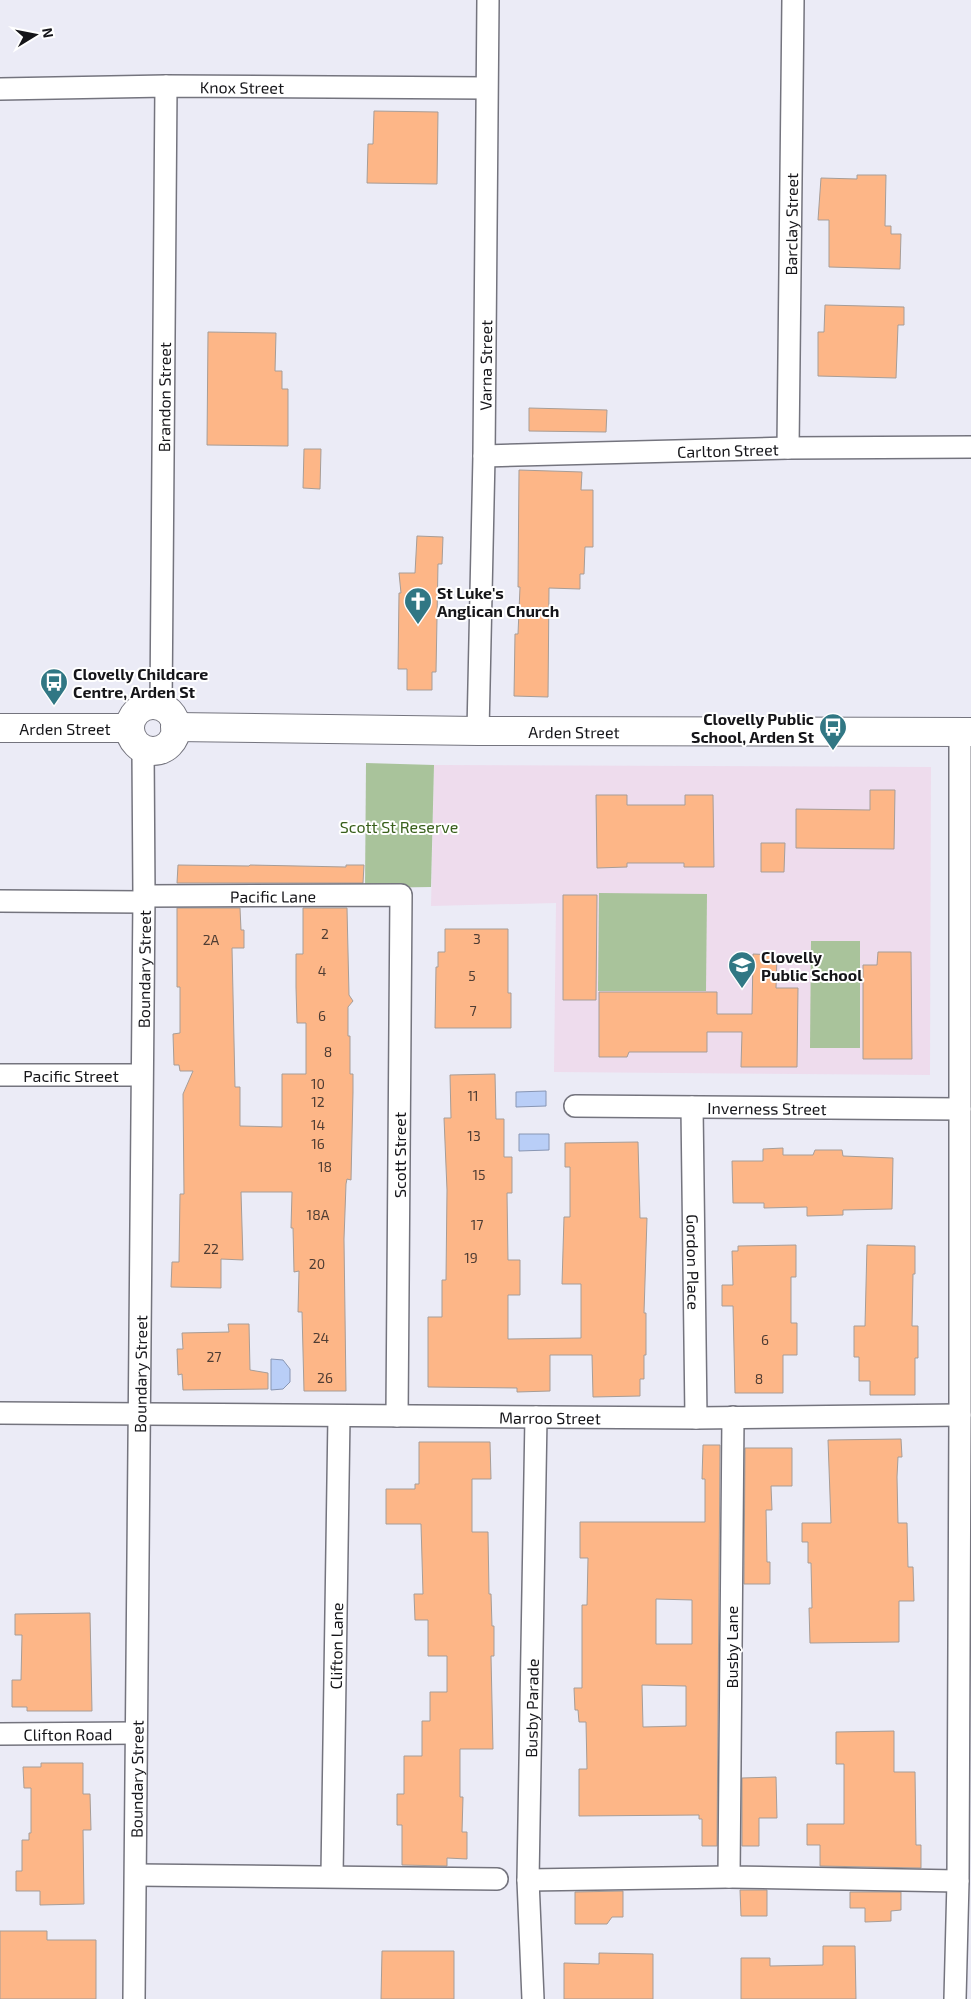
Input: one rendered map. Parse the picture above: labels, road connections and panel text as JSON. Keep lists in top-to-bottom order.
{
  "streets": {
    "main road": ["Arden Street"],
    "street": [
      "Knox Street",
      "Barclay Street",
      "Varna Street",
      "Brandon Street",
      "Carlton Street",
      "Pacific Lane",
      "Boundary Street",
      "Pacific Street",
      "Inverness Street",
      "Scott Street",
      "Gordon Place",
      "Marroo Street",
      "Clifton Lane",
      "Busby Lane",
      "Busby Parade",
      "Clifton Road"
    ]
  },
  "crossings": [
    ["Knox Street", "Varna Street"],
    ["Knox Street", "Brandon Street"],
    ["Barclay Street", "Carlton Street"],
    ["Varna Street", "Carlton Street"],
    ["Varna Street", "Arden Street"],
    ["Brandon Street", "Arden Street"],
    ["Brandon Street", "Boundary Street"],
    ["Arden Street", "Boundary Street"],
    ["Pacific Lane", "Boundary Street"],
    ["Pacific Lane", "Scott Street"],
    ["Boundary Street", "Pacific Street"],
    ["Boundary Street", "Marroo Street"],
    ["Boundary Street", "Clifton Road"],
    ["Inverness Street", "Gordon Place"],
    ["Scott Street", "Marroo Street"],
    ["Gordon Place", "Marroo Street"],
    ["Marroo Street", "Clifton Lane"],
    ["Marroo Street", "Busby Lane"],
    ["Marroo Street", "Busby Parade"]
  ],
  "parks": ["Scott St Reserve"],
  "places": {
    "church": ["St Luke's Anglican Church"],
    "bus stop": ["Clovelly Childcare Centre, Arden St", "Clovelly Public School, Arden St"],
    "school or university": ["Clovelly Public School"]
  },
  "house_numbers": [
    "2",
    "3",
    "2A",
    "4",
    "5",
    "7",
    "6",
    "8",
    "10",
    "11",
    "12",
    "14",
    "13",
    "16",
    "18",
    "15",
    "18A",
    "17",
    "22",
    "19",
    "20",
    "24",
    "6",
    "27",
    "26",
    "8"
  ],
  "north": "right"
}
